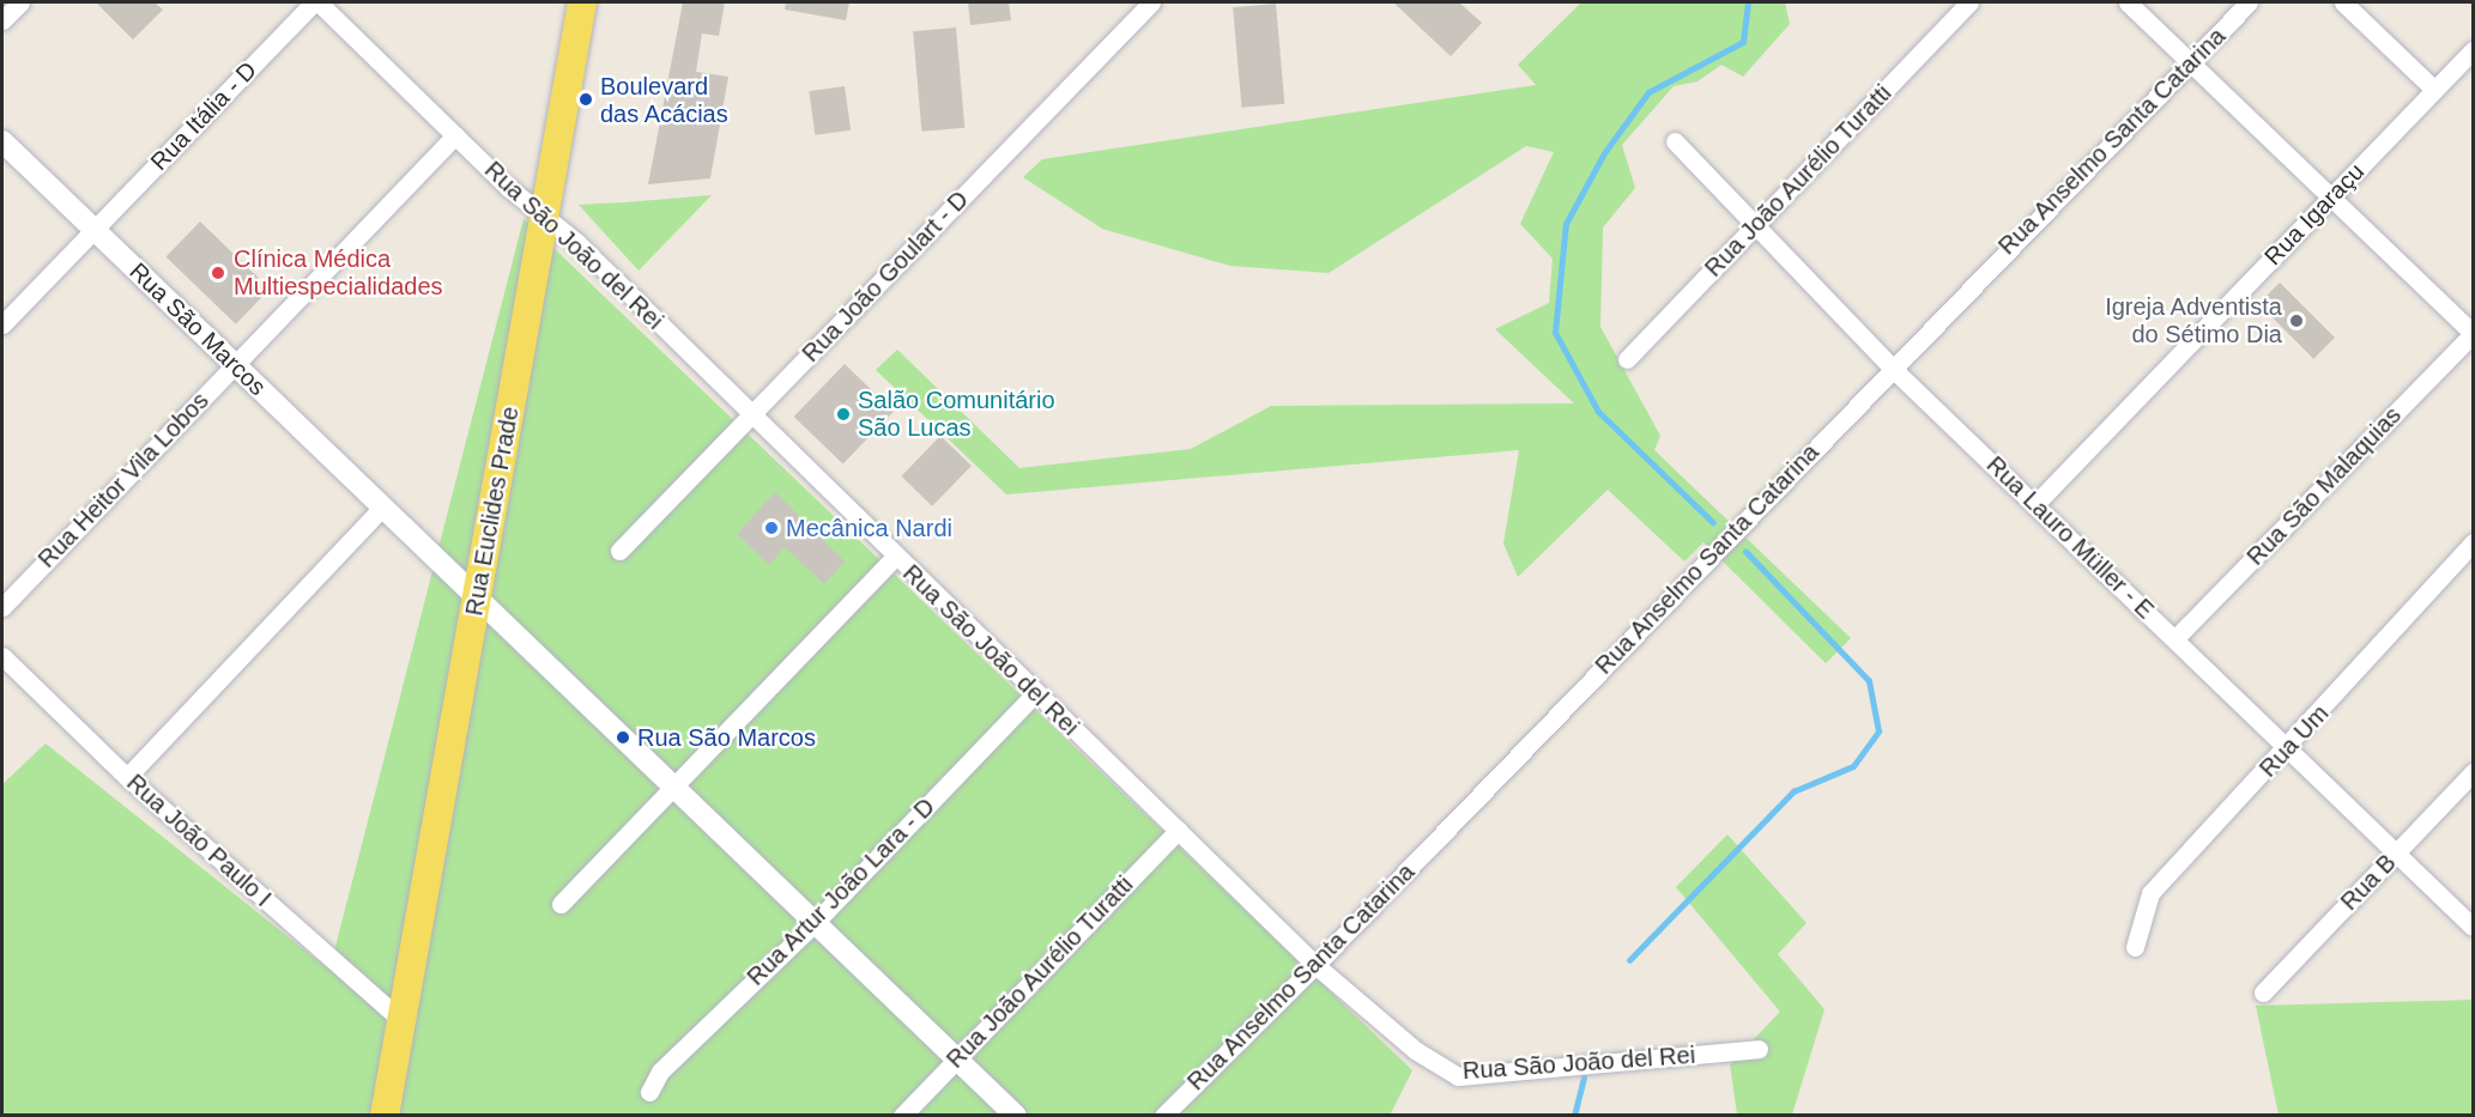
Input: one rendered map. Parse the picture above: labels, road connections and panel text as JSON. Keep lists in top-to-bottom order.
{
  "streets": {
    "main road": ["Rua Euclides Prade"],
    "street": [
      "Rua Itália - D",
      "Rua Anselmo Santa Catarina",
      "Rua João Aurélio Turatti",
      "Rua Igaraçu",
      "Rua São João del Rei",
      "Rua João Goulart - D",
      "Rua São Marcos",
      "Rua Heitor Vila Lobos",
      "Rua São Malaquias",
      "Rua Lauro Müller - E",
      "Rua Um",
      "Rua João Paulo I",
      "Rua B",
      "Rua Artur João Lara - D"
    ]
  },
  "crossings": [
    ["Rua Itália - D", "Rua São João del Rei"],
    ["Rua Itália - D", "Rua São Marcos"],
    ["Rua Anselmo Santa Catarina", "Rua São João del Rei"],
    ["Rua Anselmo Santa Catarina", "Rua Lauro Müller - E"],
    ["Rua João Aurélio Turatti", "Rua São João del Rei"],
    ["Rua João Aurélio Turatti", "Rua São Marcos"],
    ["Rua João Aurélio Turatti", "Rua Lauro Müller - E"],
    ["Rua Igaraçu", "Rua Lauro Müller - E"],
    ["Rua São João del Rei", "Rua João Goulart - D"],
    ["Rua São João del Rei", "Rua Heitor Vila Lobos"],
    ["Rua São João del Rei", "Rua Euclides Prade"],
    ["Rua São João del Rei", "Rua Artur João Lara - D"],
    ["Rua São Marcos", "Rua Heitor Vila Lobos"],
    ["Rua São Marcos", "Rua Euclides Prade"],
    ["Rua São Marcos", "Rua Artur João Lara - D"],
    ["Rua São Malaquias", "Rua Lauro Müller - E"],
    ["Rua Euclides Prade", "Rua João Paulo I"],
    ["Rua Lauro Müller - E", "Rua Um"],
    ["Rua Lauro Müller - E", "Rua B"]
  ],
  "places": [
    "Boulevard das Acácias",
    "Clínica Médica Multiespecialidades",
    "Igreja Adventista do Sétimo Dia",
    "Salão Comunitário São Lucas",
    "Mecânica Nardi",
    "Rua São Marcos"
  ]
}
